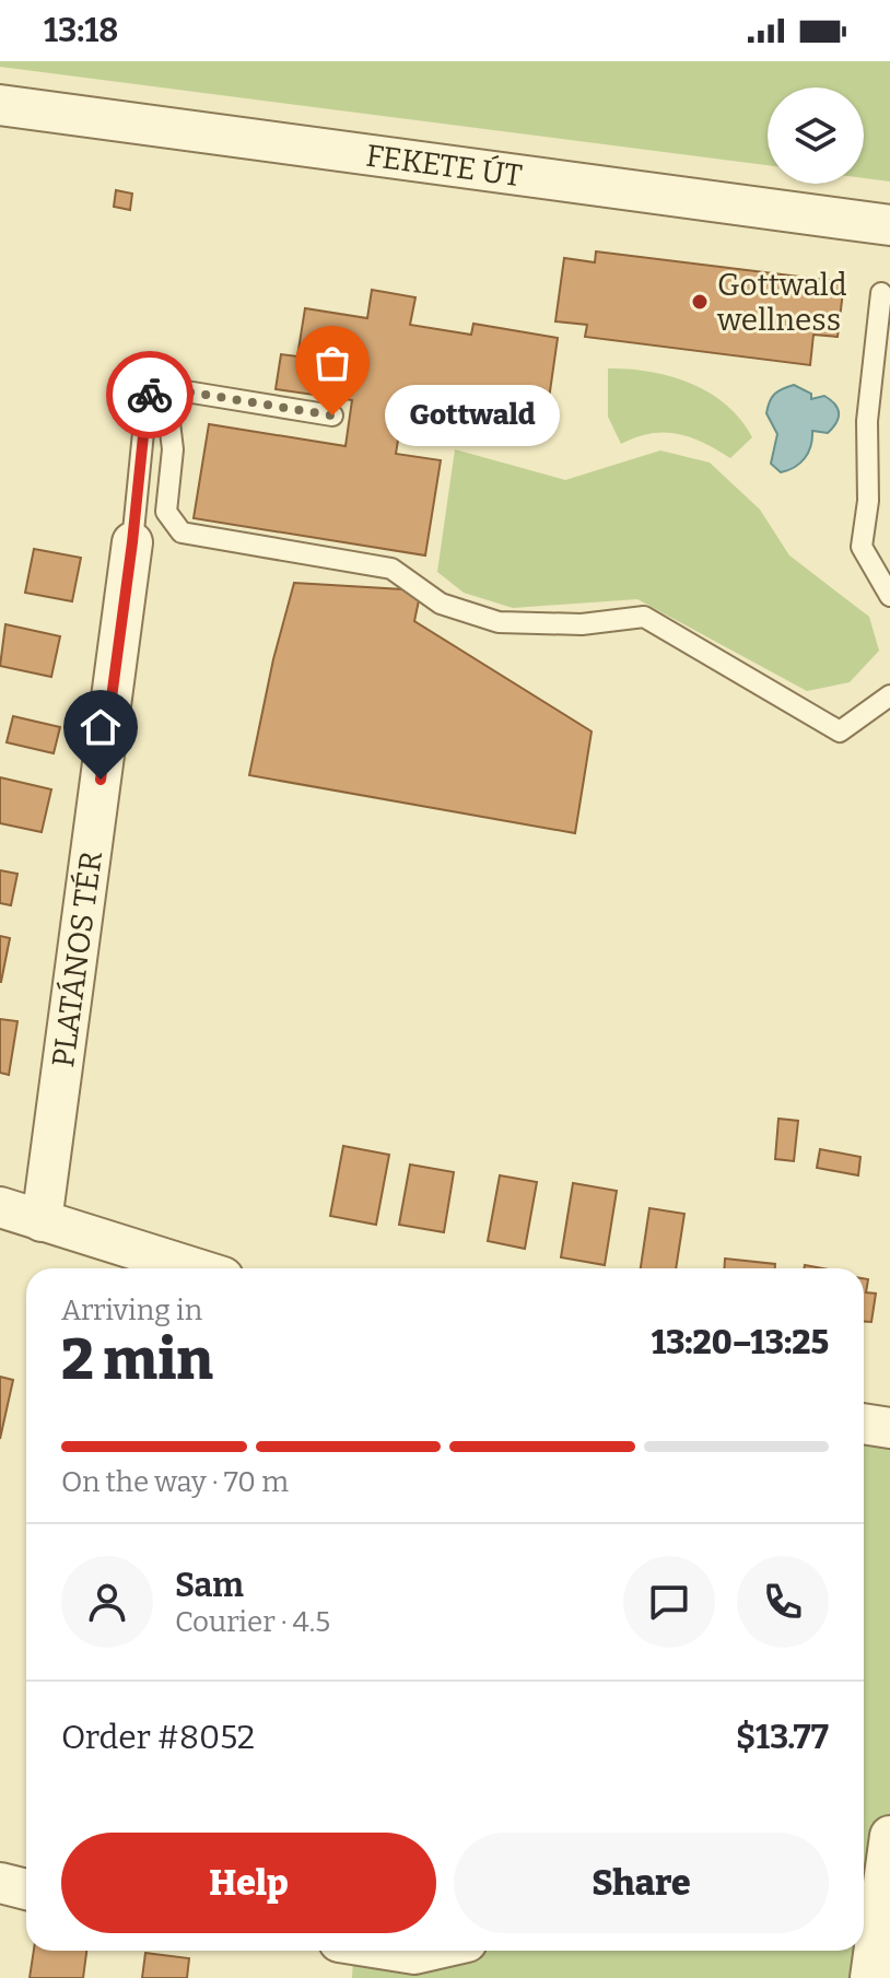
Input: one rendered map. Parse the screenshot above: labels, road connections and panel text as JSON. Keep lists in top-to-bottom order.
{
  "streets": {
    "street": ["FEKETE ÚT", "PLATÁNOS TÉR"]
  },
  "places": ["Gottwald wellness", "Gottwald"],
  "page": {
    "status": "13:18",
    "bubble": "Gottwald",
    "heading": ["2 min", "Arriving in", "13:20–13:25"],
    "panel": [
      "Sam",
      "Courier · 4.5",
      "Order #8052",
      "$13.77"
    ],
    "bar": "On the way · 70 m",
    "buttons": ["Help", "Share"]
  }
}
